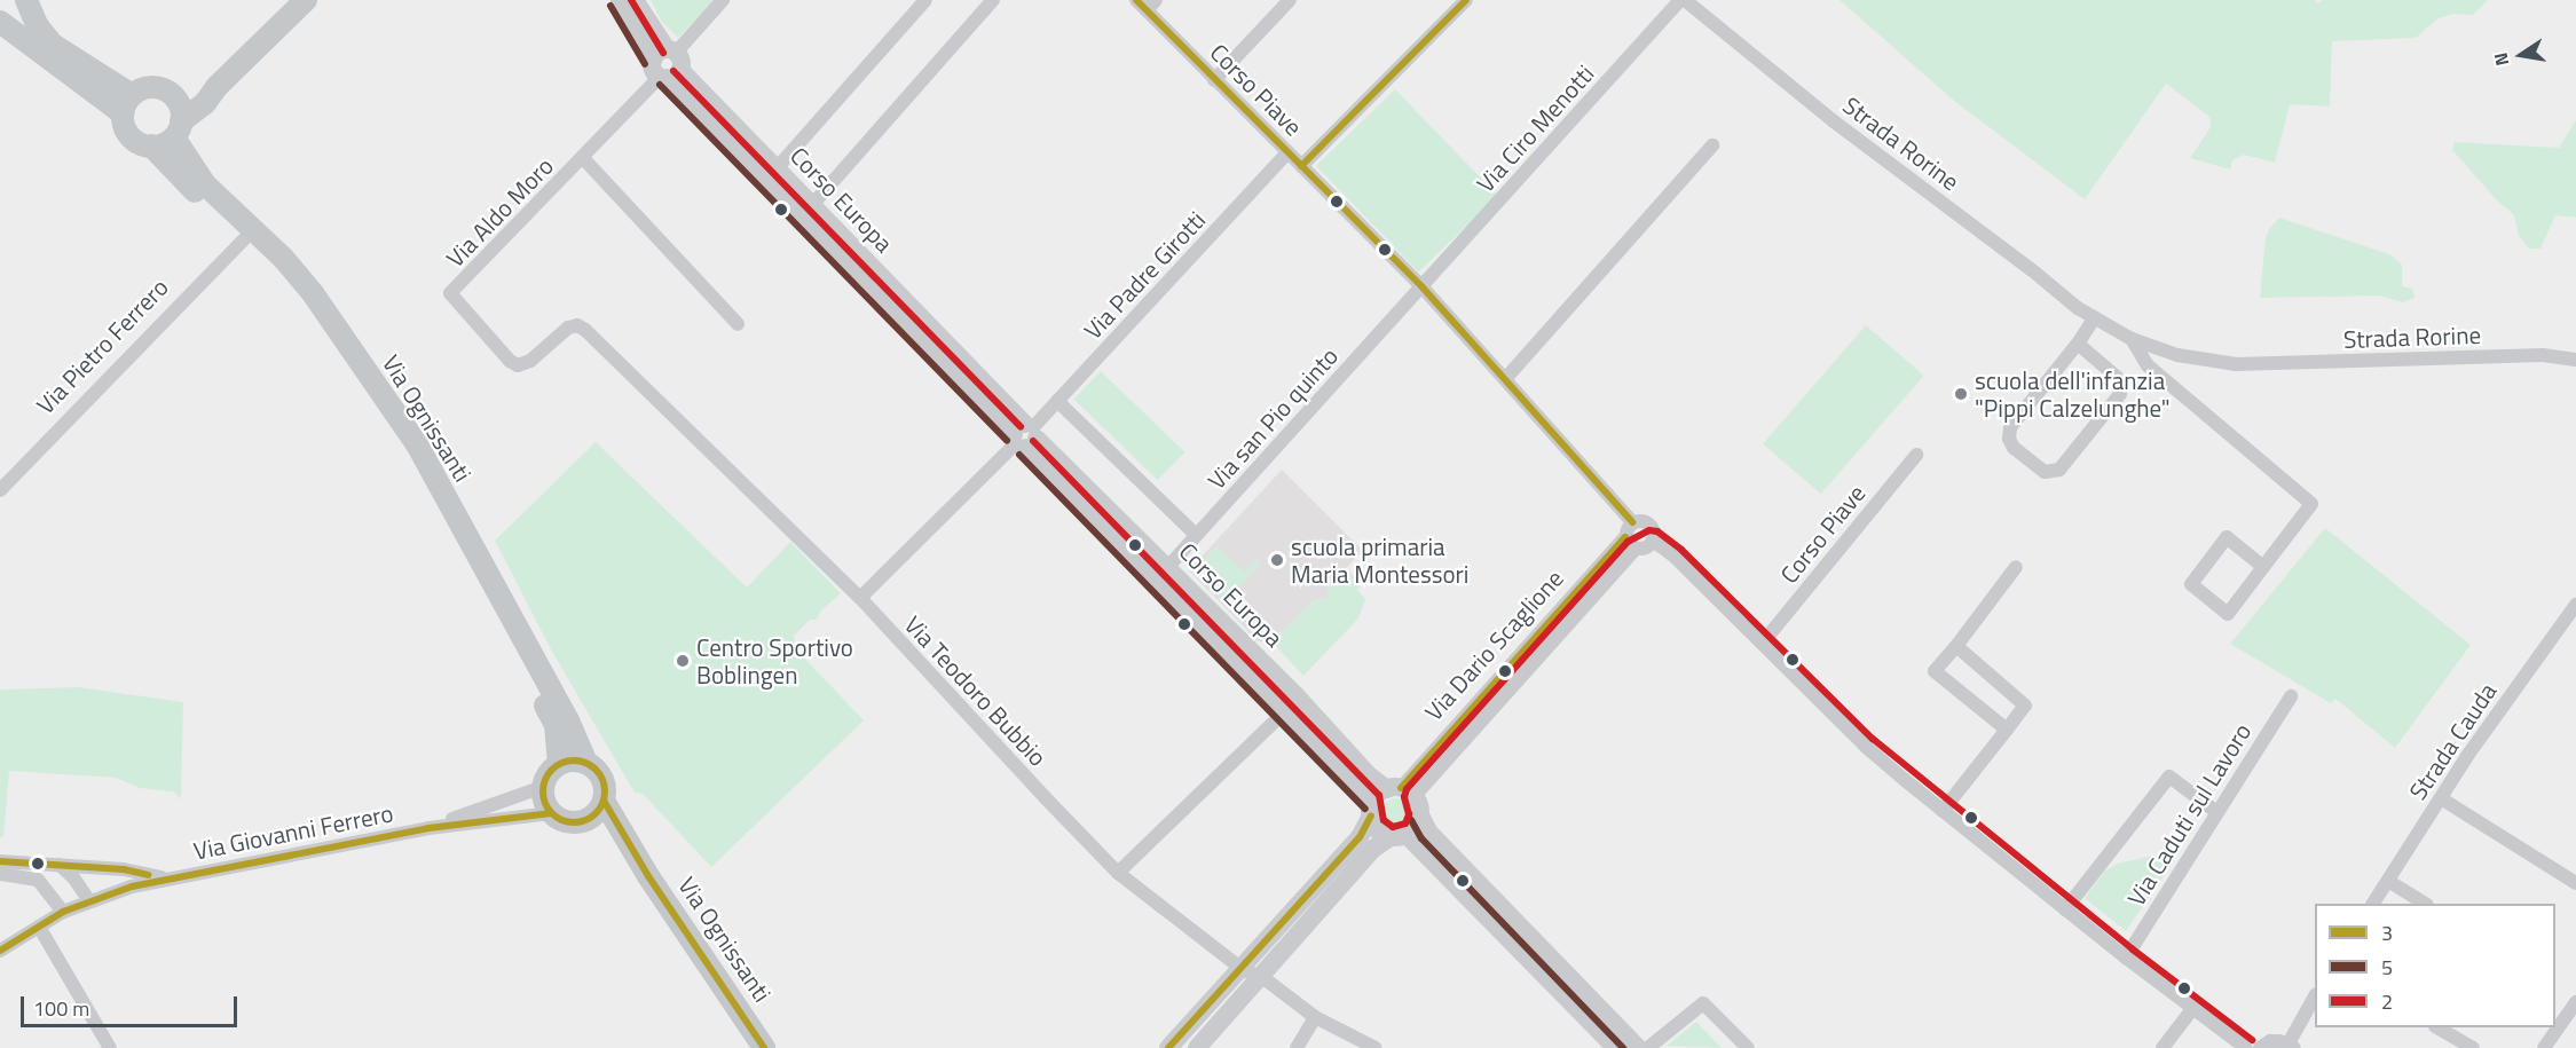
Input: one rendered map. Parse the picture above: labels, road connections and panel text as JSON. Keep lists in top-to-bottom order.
{
  "streets": {
    "main road": ["Corso Europa", "Via Ognissanti"],
    "street": [
      "Corso Piave",
      "Via Ciro Menotti",
      "Strada Rorine",
      "Via Aldo Moro",
      "Via Padre Girotti",
      "Via Pietro Ferrero",
      "Via san Pio quinto",
      "Via Dario Scaglione",
      "Via Teodoro Bubbio",
      "Strada Cauda",
      "Via Caduti sul Lavoro",
      "Via Giovanni Ferrero"
    ]
  },
  "crossings": [
    ["Corso Piave", "Via Ciro Menotti"],
    ["Corso Piave", "Via Padre Girotti"],
    ["Corso Piave", "Via san Pio quinto"],
    ["Corso Piave", "Via Dario Scaglione"],
    ["Corso Piave", "Via Caduti sul Lavoro"],
    ["Via Ciro Menotti", "Strada Rorine"],
    ["Via Ciro Menotti", "Via san Pio quinto"],
    ["Corso Europa", "Via Aldo Moro"],
    ["Corso Europa", "Via Padre Girotti"],
    ["Corso Europa", "Via san Pio quinto"],
    ["Corso Europa", "Via Dario Scaglione"],
    ["Via Aldo Moro", "Via Teodoro Bubbio"],
    ["Via Padre Girotti", "Via Teodoro Bubbio"],
    ["Via Pietro Ferrero", "Via Ognissanti"],
    ["Via Ognissanti", "Via Giovanni Ferrero"]
  ],
  "places": ["scuola dell'infanzia \"Pippi Calzelunghe\"", "scuola primaria Maria Montessori", "Centro Sportivo Boblingen"],
  "lines": ["transit line 3", "transit line 2", "transit line 5"],
  "legend": ["3", "5", "2"],
  "scale_bar": "100 m",
  "north": "left"
}
